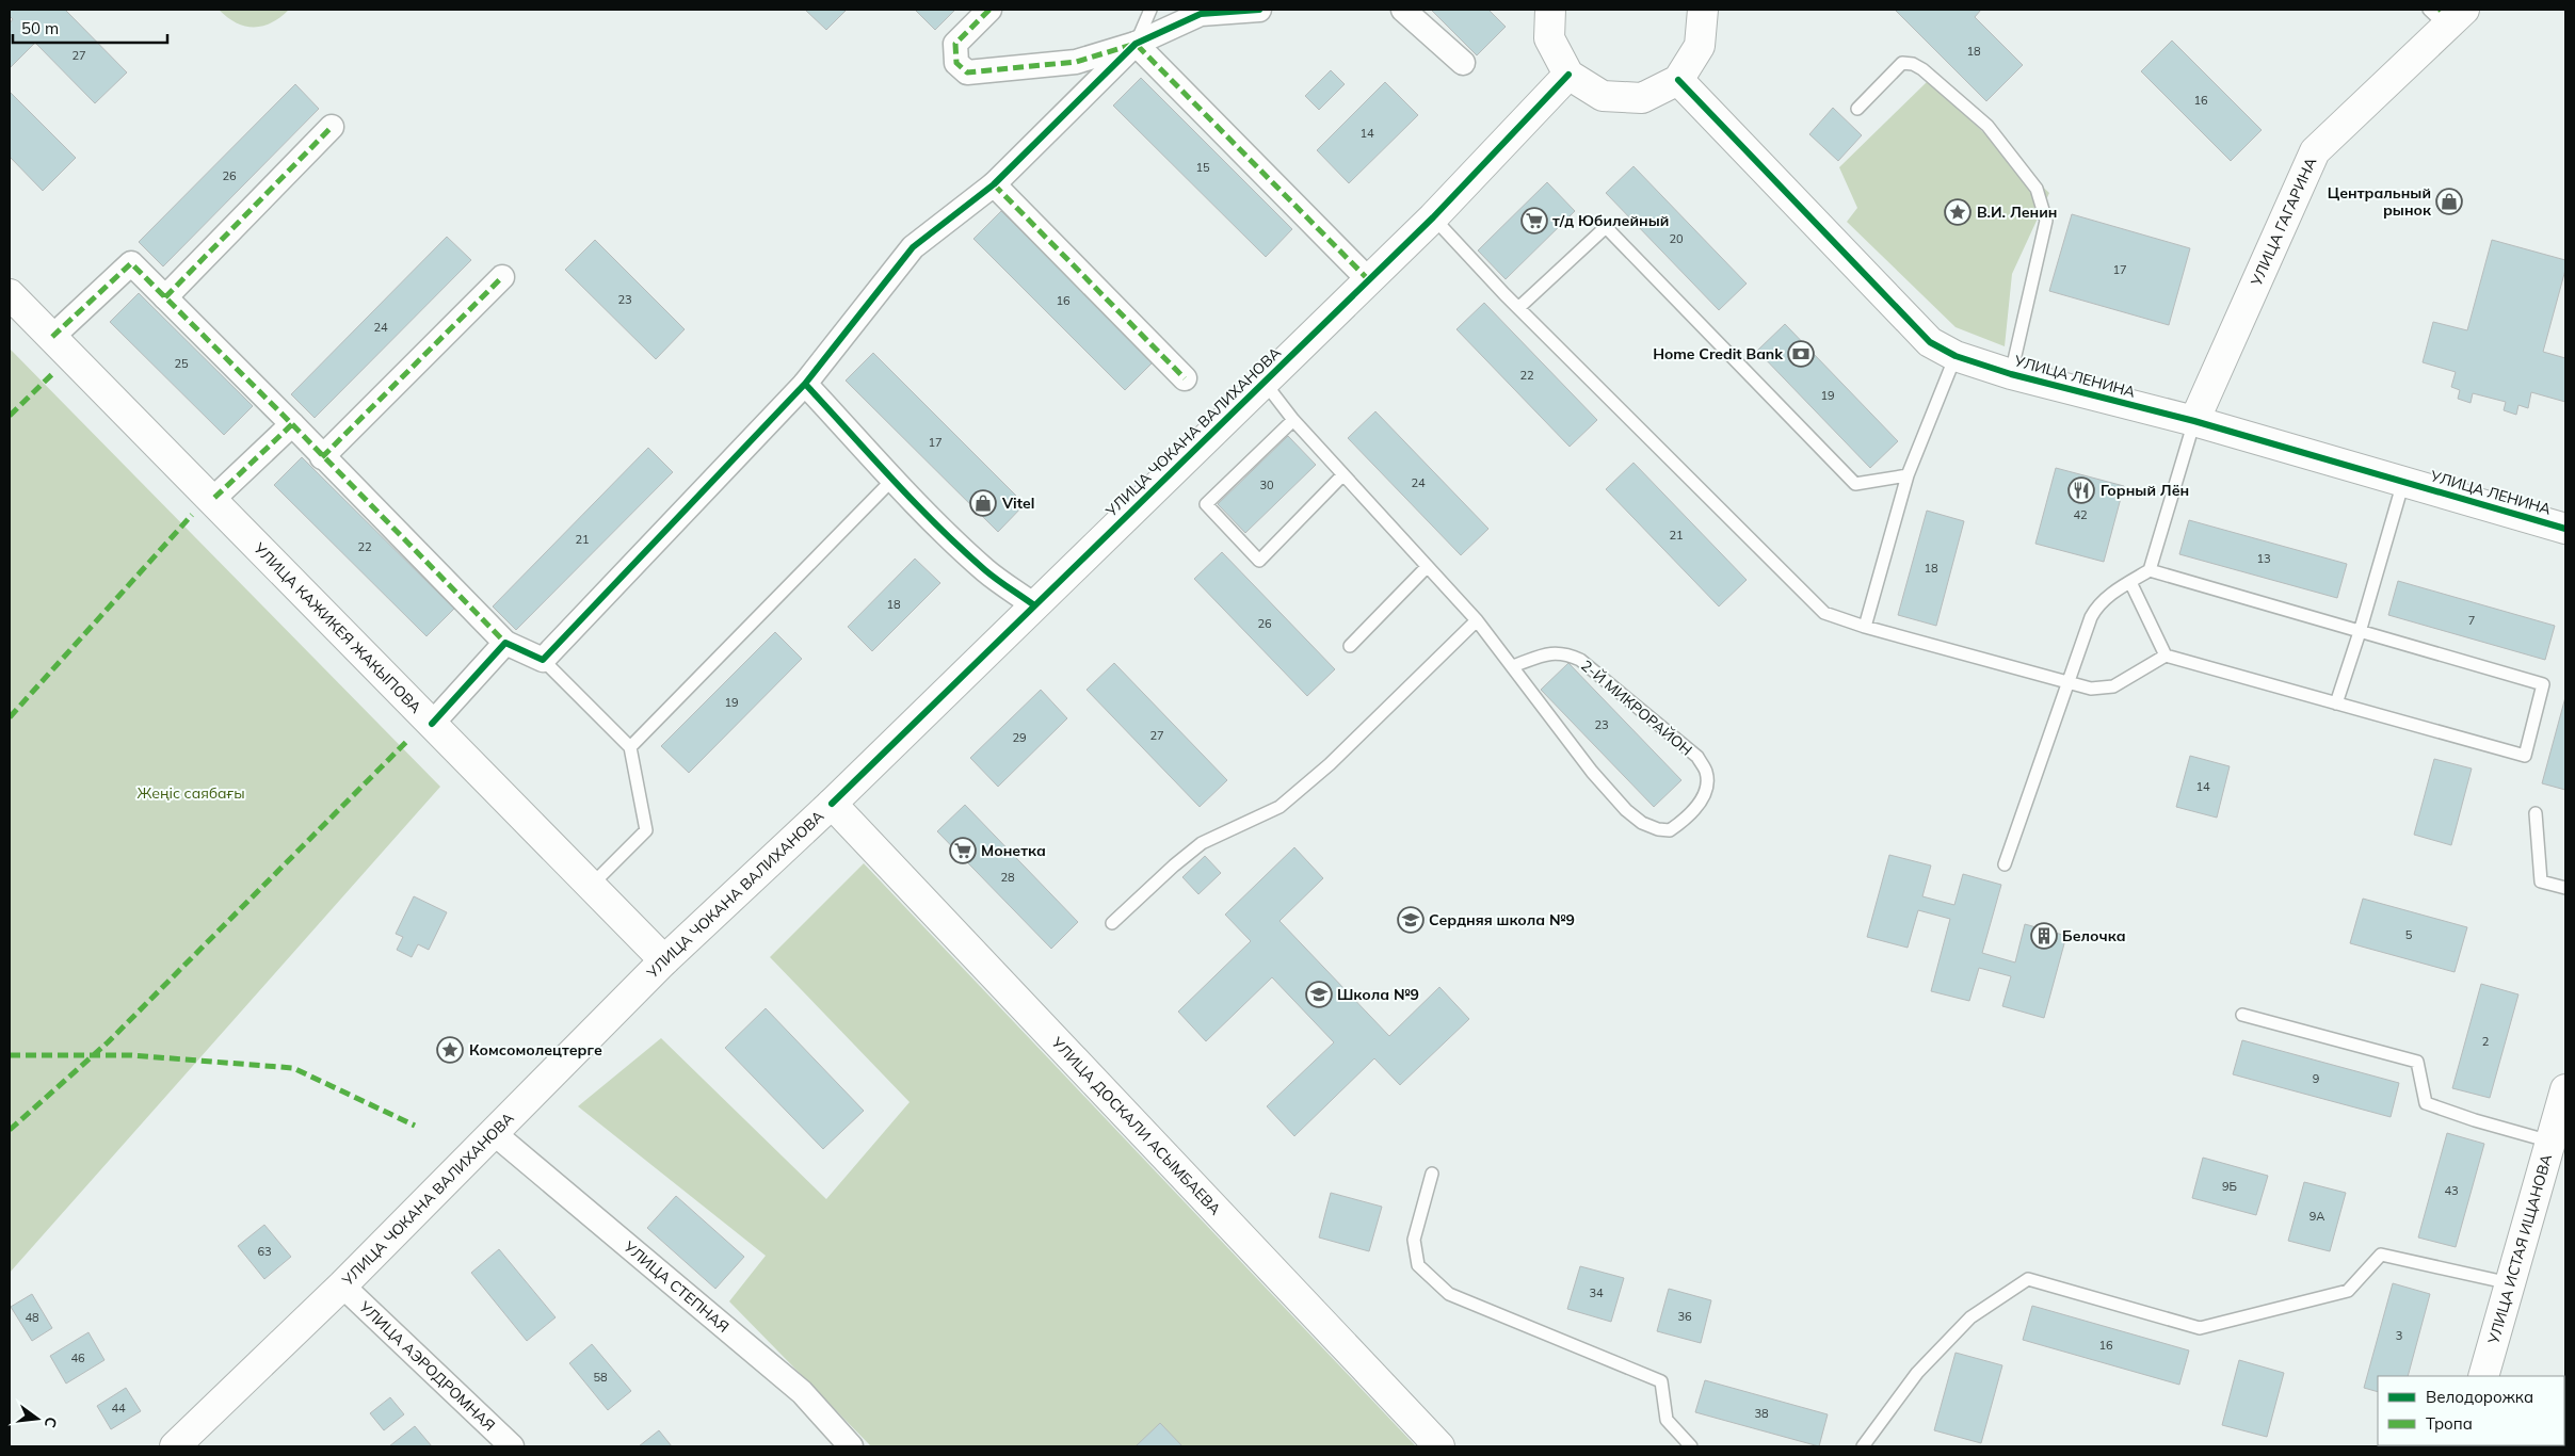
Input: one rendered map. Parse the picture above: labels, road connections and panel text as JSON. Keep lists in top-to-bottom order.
{
  "streets": {
    "street": [
      "УЛИЦА ГАГАРИНА",
      "УЛИЦА ЛЕНИНА",
      "УЛИЦА ЧОКАНА ВАЛИХАНОВА",
      "УЛИЦА КАЖИКЕЯ ЖАКЫПОВА",
      "УЛИЦА ДОСКАЛИ АСЫМБАЕВА",
      "УЛИЦА ИСТАЯ ИЩАНОВА",
      "УЛИЦА СТЕПНАЯ",
      "УЛИЦА АЭРОДРОМНАЯ"
    ],
    "lane": ["2-Й МИКРОРАЙОН"]
  },
  "crossings": [
    ["УЛИЦА ГАГАРИНА", "УЛИЦА ЛЕНИНА"],
    ["УЛИЦА ЧОКАНА ВАЛИХАНОВА", "УЛИЦА КАЖИКЕЯ ЖАКЫПОВА"],
    ["УЛИЦА ЧОКАНА ВАЛИХАНОВА", "2-Й МИКРОРАЙОН"],
    ["УЛИЦА ЧОКАНА ВАЛИХАНОВА", "УЛИЦА ДОСКАЛИ АСЫМБАЕВА"],
    ["УЛИЦА ЧОКАНА ВАЛИХАНОВА", "УЛИЦА СТЕПНАЯ"],
    ["УЛИЦА ЧОКАНА ВАЛИХАНОВА", "УЛИЦА АЭРОДРОМНАЯ"]
  ],
  "parks": ["Жеңіс саябағы"],
  "places": {
    "shop": ["Центральный рынок", "Vitel"],
    "place": ["В.И. Ленин", "Комсомолецтерге"],
    "supermarket": ["т/д Юбилейный", "Монетка"],
    "bank": ["Home Credit Bank"],
    "restaurant": ["Горный Лён"],
    "school or university": ["Сердняя школа №9", "Школа №9"],
    "building": ["Белочка"]
  },
  "house_numbers": [
    "18",
    "27",
    "16",
    "14",
    "15",
    "26",
    "20",
    "17",
    "23",
    "16",
    "24",
    "25",
    "22",
    "19",
    "17",
    "24",
    "30",
    "42",
    "21",
    "21",
    "22",
    "13",
    "18",
    "18",
    "7",
    "26",
    "19",
    "23",
    "27",
    "29",
    "14",
    "28",
    "5",
    "2",
    "9",
    "9Б",
    "43",
    "9А",
    "63",
    "34",
    "36",
    "48",
    "3",
    "16",
    "46",
    "58",
    "44",
    "38"
  ],
  "legend": ["Велодорожка", "Тропа"],
  "scale_bar": "50 m",
  "north": "right"
}
